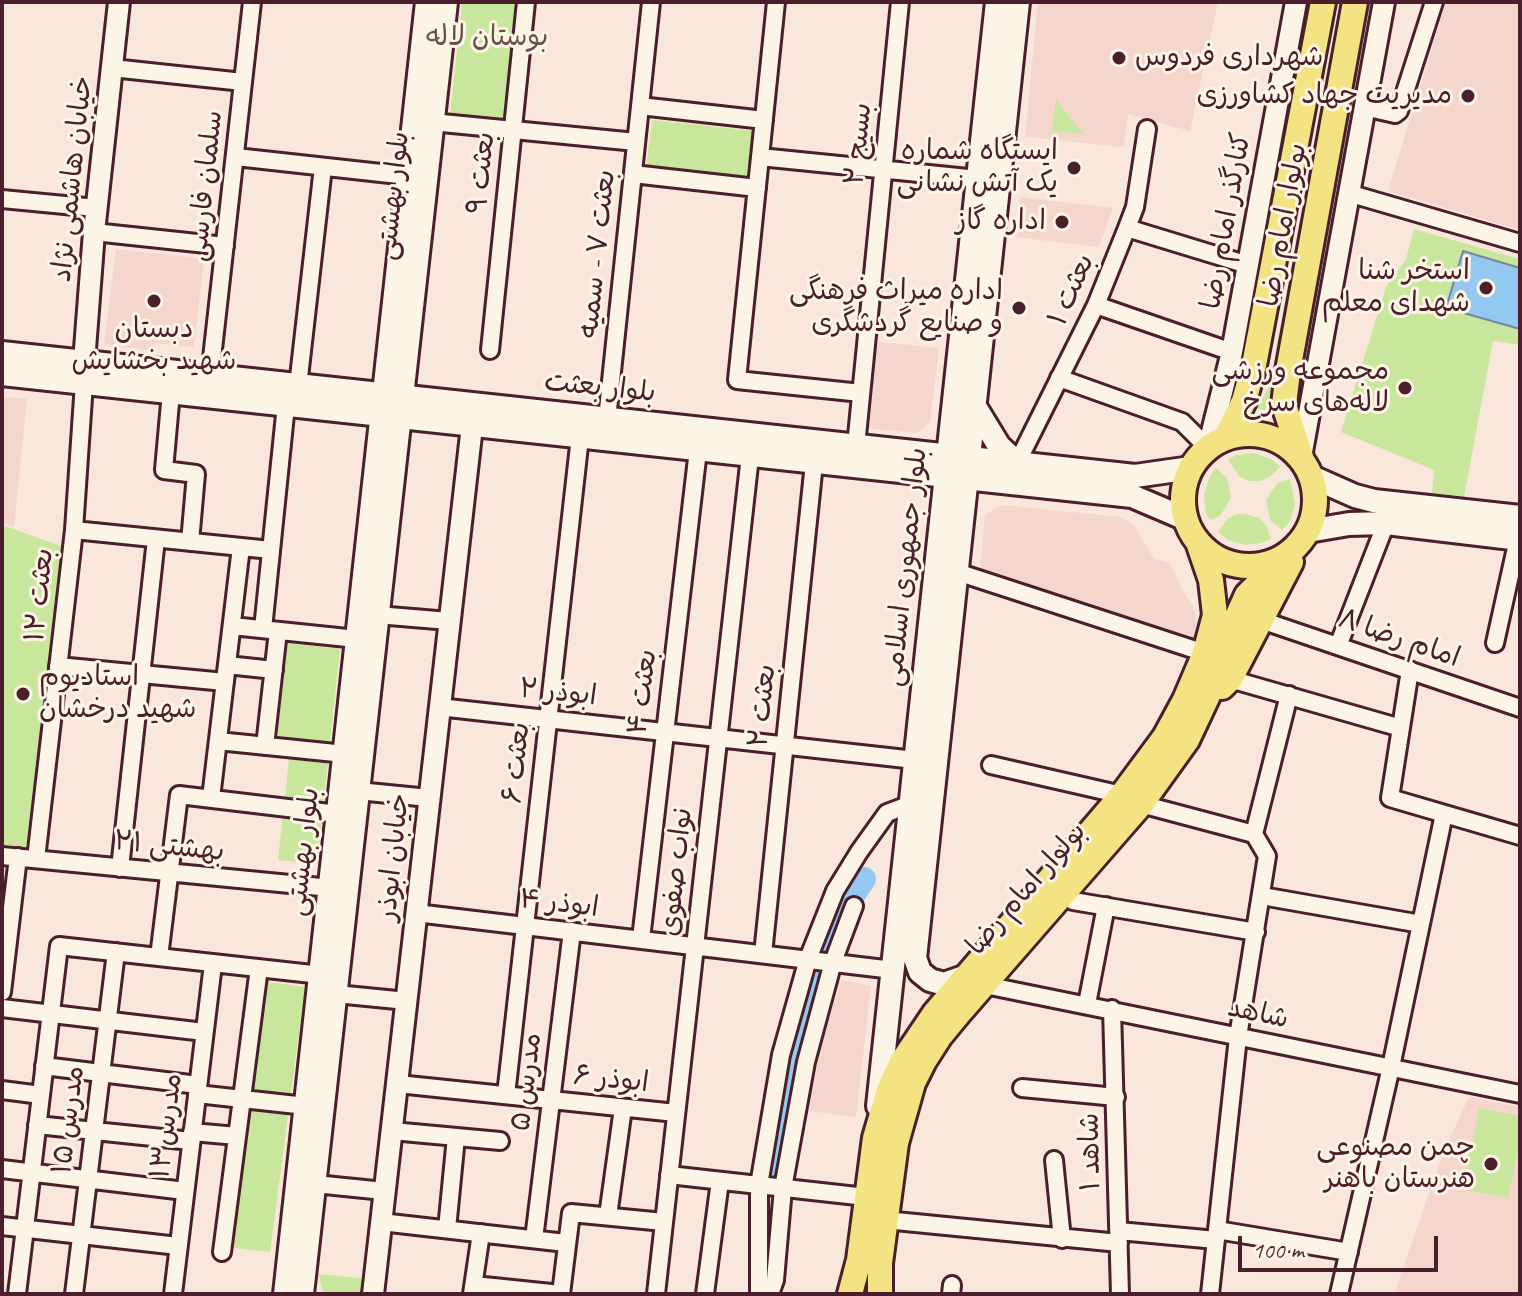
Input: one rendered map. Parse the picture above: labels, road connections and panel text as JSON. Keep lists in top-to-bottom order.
{
  "streets": {
    "main road": [
      "بلوار بهشتی",
      "بولوار امام رضا",
      "بلوار بعثت",
      "بلوار جمهوری اسلامی"
    ],
    "street": [
      "بسیج ۲",
      "بعثت ۹",
      "خیابان هاشمی نژاد",
      "سلمان فارسی",
      "کنارگذر امام رضا",
      "بعثت ۷ - سمیه",
      "بعثت ۱",
      "بعثت ۱۲",
      "امام رضا ۸",
      "بعثت ۴",
      "ابوذر ۲",
      "بعثت ۲",
      "بعثت ۶",
      "بهشتی ۲۱",
      "خیابان ابوذر",
      "نواب صفوی",
      "ابوذر ۴",
      "شاهد",
      "ابوذر ۶",
      "مدرس ۵",
      "مدرس ۱۵",
      "مدرس۱۳",
      "شاهد ۱"
    ]
  },
  "crossings": [
    ["بسیج ۲", "بلوار بعثت"],
    ["خیابان هاشمی نژاد", "بلوار بعثت"],
    ["خیابان هاشمی نژاد", "بعثت ۱۲"],
    ["سلمان فارسی", "بلوار بعثت"],
    ["بلوار بهشتی", "بلوار بعثت"],
    ["بلوار بهشتی", "بهشتی ۲۱"],
    ["کنارگذر امام رضا", "بولوار امام رضا"],
    ["کنارگذر امام رضا", "بلوار بعثت"],
    ["بولوار امام رضا", "بلوار بعثت"],
    ["بولوار امام رضا", "بلوار جمهوری اسلامی"],
    ["بولوار امام رضا", "شاهد"],
    ["بعثت ۷ - سمیه", "بلوار بعثت"],
    ["بعثت ۱", "بلوار بعثت"],
    ["بلوار بعثت", "بلوار جمهوری اسلامی"],
    ["بلوار بعثت", "بعثت ۱۲"],
    ["بلوار بعثت", "بعثت ۴"],
    ["بلوار بعثت", "بعثت ۲"],
    ["بلوار بعثت", "بعثت ۶"],
    ["بلوار بعثت", "خیابان ابوذر"],
    ["بلوار بعثت", "نواب صفوی"],
    ["بلوار جمهوری اسلامی", "ابوذر ۲"],
    ["بلوار جمهوری اسلامی", "ابوذر ۴"],
    ["بلوار جمهوری اسلامی", "شاهد"],
    ["بعثت ۱۲", "بهشتی ۲۱"],
    ["بعثت ۴", "ابوذر ۲"],
    ["بعثت ۴", "ابوذر ۴"],
    ["ابوذر ۲", "بعثت ۲"],
    ["ابوذر ۲", "بعثت ۶"],
    ["ابوذر ۲", "خیابان ابوذر"],
    ["ابوذر ۲", "نواب صفوی"],
    ["بعثت ۲", "ابوذر ۴"],
    ["بعثت ۶", "ابوذر ۴"],
    ["بعثت ۶", "ابوذر ۶"],
    ["خیابان ابوذر", "ابوذر ۴"],
    ["خیابان ابوذر", "ابوذر ۶"],
    ["نواب صفوی", "ابوذر ۴"],
    ["نواب صفوی", "ابوذر ۶"],
    ["ابوذر ۴", "مدرس ۵"],
    ["شاهد", "شاهد ۱"],
    ["ابوذر ۶", "مدرس ۵"]
  ],
  "parks": ["بوستان لاله"],
  "places": [
    "شهرداری فردوس",
    "مدیریت جهاد کشاورزی",
    "ایستگاه شماره یک آتش نشانی",
    "اداره گاز",
    "استخر شنا شهدای معلم",
    "دبستان شهید بخشایش",
    "اداره میراث فرهنگی و صنایع گردشگری",
    "مجموعه‌ ورزشی لاله‌های سرخ",
    "استادیوم شهید درخشان",
    "چمن مصنوعی هنرستان باهنر"
  ],
  "scale_bar": "100 m"
}
